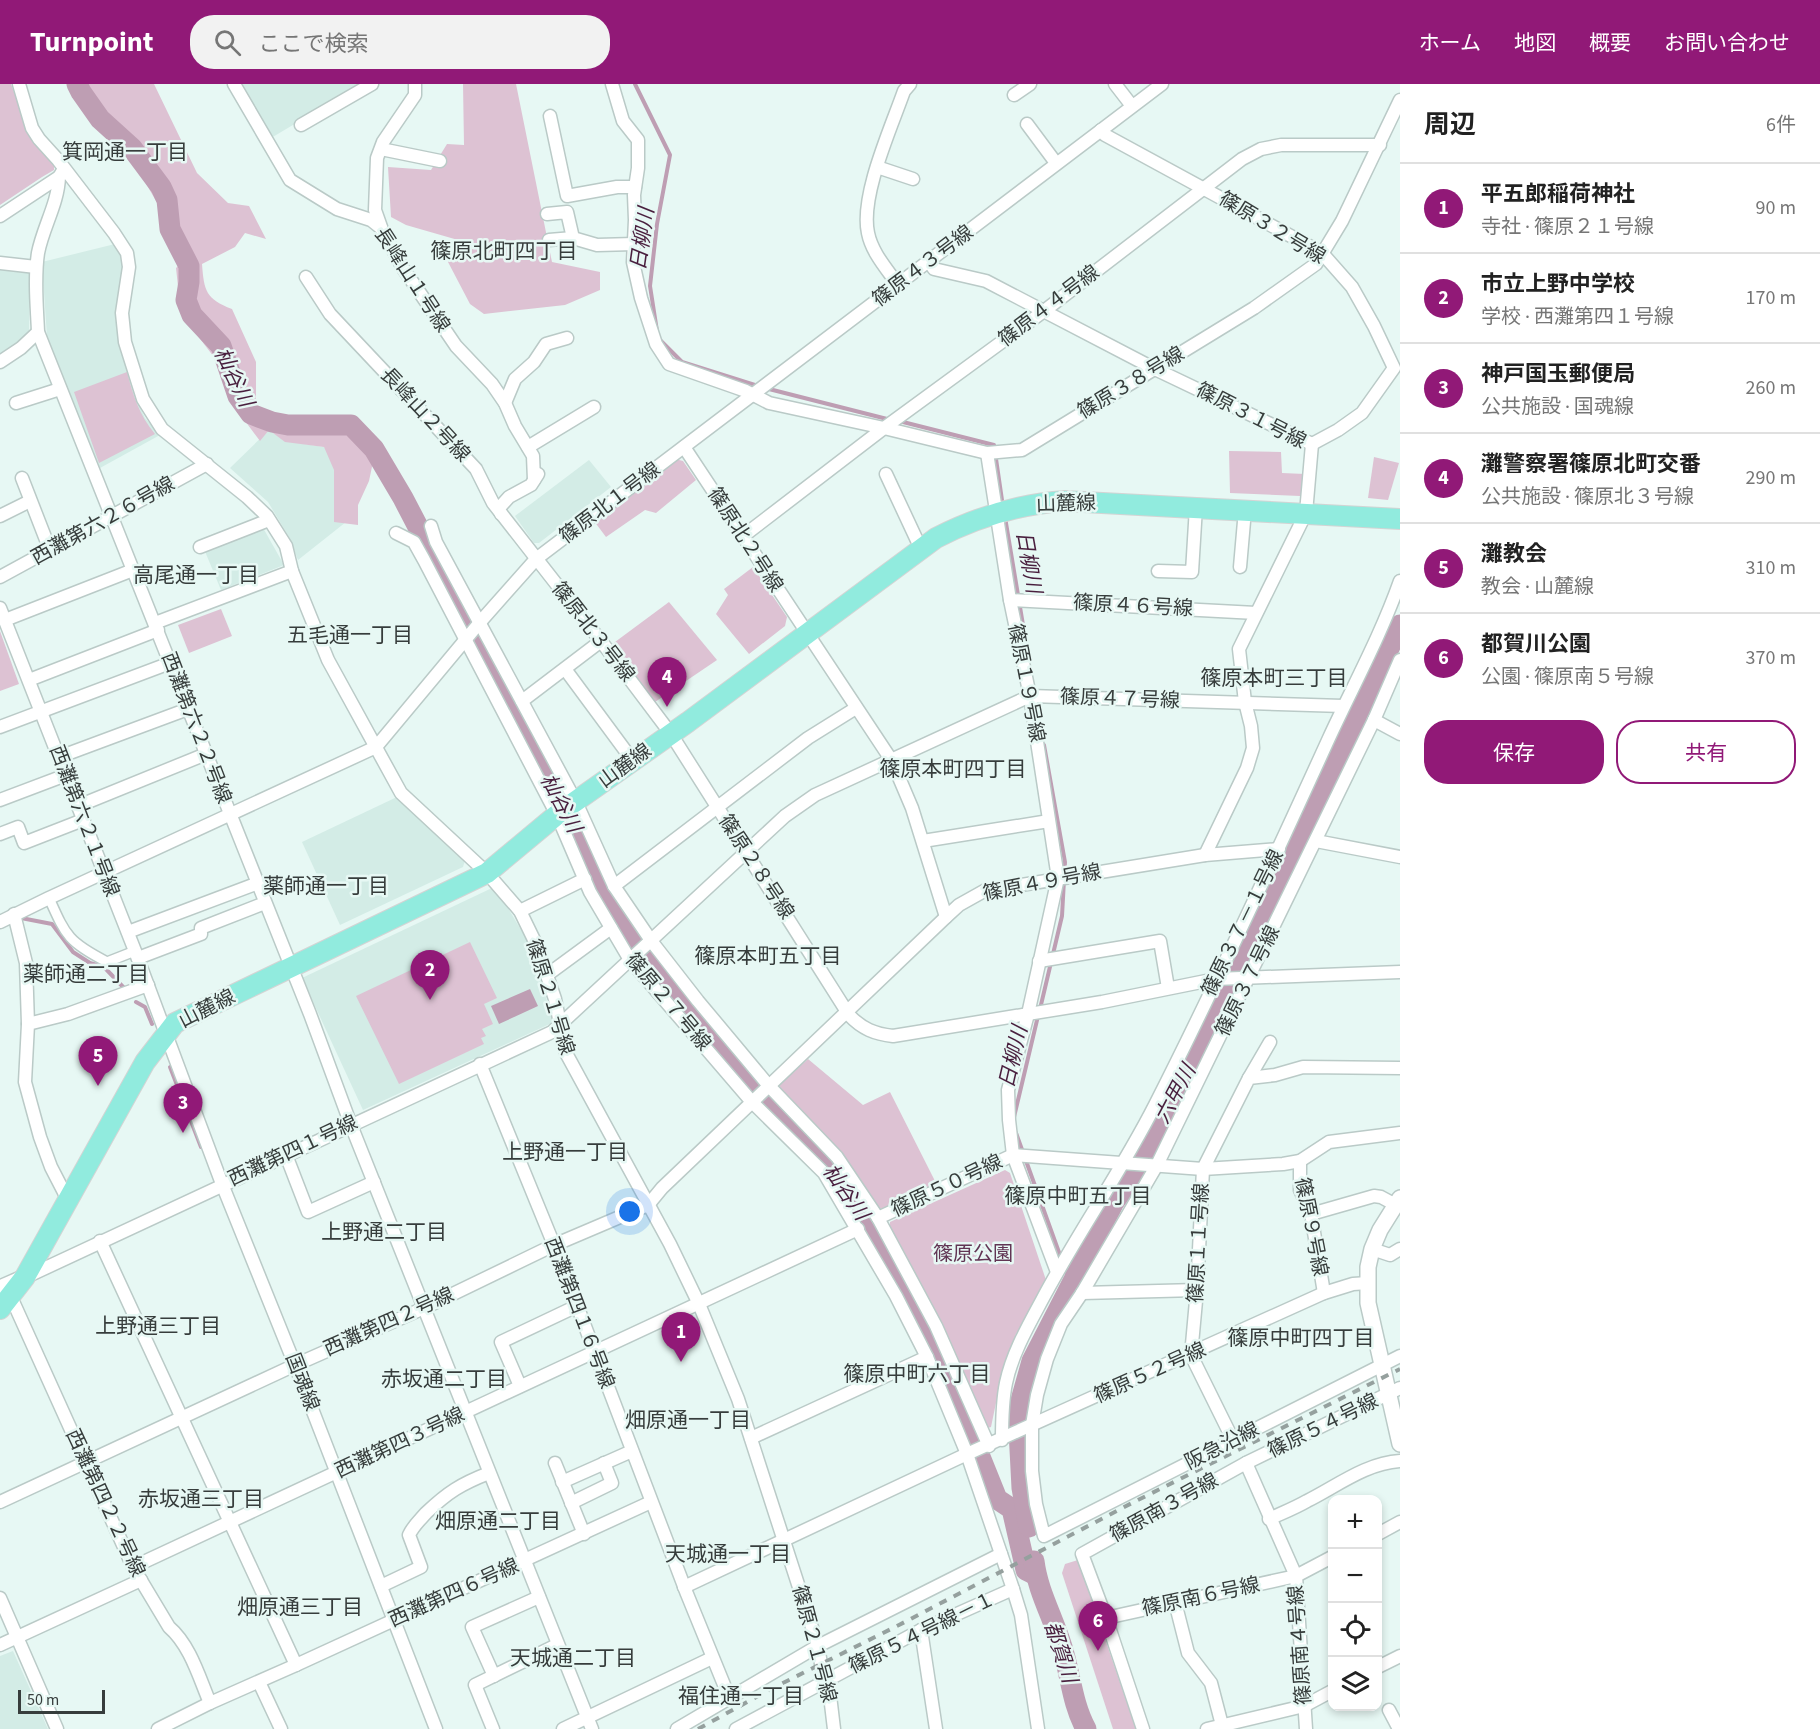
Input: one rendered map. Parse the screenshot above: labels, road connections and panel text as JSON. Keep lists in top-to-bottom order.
{
  "streets": {
    "main road": ["山麓線"],
    "street": [
      "篠原３２号線",
      "篠原４３号線",
      "長峰山１号線",
      "篠原４４号線",
      "篠原３８号線",
      "長峰山２号線",
      "篠原３１号線",
      "篠原北１号線",
      "西灘第六２６号線",
      "篠原北２号線",
      "篠原４６号線",
      "篠原北３号線",
      "篠原１９号線",
      "篠原４７号線",
      "西灘第六２２号線",
      "西灘第六２１号線",
      "篠原２８号線",
      "篠原４９号線",
      "篠原３７－１号線",
      "篠原３７号線",
      "篠原２１号線",
      "篠原２７号線",
      "西灘第四１号線",
      "篠原５０号線",
      "篠原９号線",
      "篠原１１号線",
      "西灘第四１６号線",
      "西灘第四２号線",
      "篠原５２号線",
      "国魂線",
      "篠原５４号線",
      "西灘第四３号線",
      "阪急沿線",
      "西灘第四２２号線",
      "篠原南３号線",
      "西灘第四６号線",
      "篠原南６号線",
      "篠原５４号線－１",
      "篠原南４号線"
    ]
  },
  "crossings": [
    ["篠原３２号線", "篠原４３号線"],
    ["篠原３２号線", "篠原４４号線"],
    ["篠原３２号線", "篠原３８号線"],
    ["篠原３２号線", "篠原３１号線"],
    ["篠原４３号線", "篠原３８号線"],
    ["篠原４３号線", "篠原３１号線"],
    ["篠原４３号線", "篠原北１号線"],
    ["篠原４３号線", "篠原北２号線"],
    ["長峰山１号線", "長峰山２号線"],
    ["篠原４４号線", "篠原３８号線"],
    ["篠原４４号線", "篠原３１号線"],
    ["篠原４４号線", "篠原北２号線"],
    ["篠原３８号線", "篠原３１号線"],
    ["篠原３８号線", "篠原１９号線"],
    ["長峰山２号線", "篠原北１号線"],
    ["長峰山２号線", "篠原北３号線"],
    ["篠原３１号線", "山麓線"],
    ["篠原３１号線", "篠原４６号線"],
    ["篠原３１号線", "篠原４７号線"],
    ["篠原３１号線", "篠原４９号線"],
    ["篠原北１号線", "篠原北２号線"],
    ["篠原北１号線", "篠原北３号線"],
    ["篠原北１号線", "篠原２１号線"],
    ["篠原北１号線", "篠原２７号線"],
    ["山麓線", "篠原北２号線"],
    ["山麓線", "篠原北３号線"],
    ["山麓線", "篠原１９号線"],
    ["山麓線", "西灘第六２２号線"],
    ["山麓線", "西灘第六２１号線"],
    ["山麓線", "篠原２８号線"],
    ["山麓線", "篠原２１号線"],
    ["山麓線", "篠原２７号線"],
    ["山麓線", "西灘第四１号線"],
    ["山麓線", "国魂線"],
    ["山麓線", "西灘第四２２号線"],
    ["西灘第六２６号線", "西灘第六２２号線"],
    ["西灘第六２６号線", "篠原２１号線"],
    ["篠原北２号線", "篠原４７号線"],
    ["篠原北２号線", "篠原４９号線"],
    ["篠原４６号線", "篠原１９号線"],
    ["篠原北３号線", "篠原２８号線"],
    ["篠原１９号線", "篠原４７号線"],
    ["篠原１９号線", "篠原２８号線"],
    ["篠原１９号線", "篠原４９号線"],
    ["篠原１９号線", "篠原３７－１号線"],
    ["篠原１９号線", "篠原５０号線"],
    ["篠原４７号線", "篠原２８号線"],
    ["篠原４７号線", "篠原３７－１号線"],
    ["篠原４７号線", "篠原２７号線"],
    ["西灘第六２２号線", "篠原２１号線"],
    ["西灘第六２２号線", "西灘第四１号線"],
    ["西灘第六２２号線", "西灘第四２号線"],
    ["西灘第六２２号線", "西灘第四３号線"],
    ["西灘第六２２号線", "西灘第四６号線"],
    ["西灘第六２１号線", "国魂線"],
    ["篠原２８号線", "篠原４９号線"],
    ["篠原２８号線", "篠原３７－１号線"],
    ["篠原２８号線", "篠原３７号線"],
    ["篠原４９号線", "篠原３７－１号線"],
    ["篠原４９号線", "篠原２７号線"],
    ["篠原３７－１号線", "篠原５０号線"],
    ["篠原３７号線", "篠原５０号線"],
    ["篠原２１号線", "西灘第四１号線"],
    ["篠原２１号線", "西灘第四２号線"],
    ["篠原２１号線", "西灘第四３号線"],
    ["篠原２１号線", "篠原５４号線－１"],
    ["篠原２７号線", "篠原５０号線"],
    ["西灘第四１号線", "西灘第四１６号線"],
    ["西灘第四１号線", "国魂線"],
    ["篠原９号線", "篠原５２号線"],
    ["篠原１１号線", "篠原５２号線"],
    ["西灘第四１６号線", "西灘第四２号線"],
    ["西灘第四１６号線", "西灘第四３号線"],
    ["西灘第四１６号線", "西灘第四６号線"],
    ["西灘第四２号線", "国魂線"],
    ["西灘第四２号線", "西灘第四２２号線"],
    ["篠原５２号線", "阪急沿線"],
    ["国魂線", "西灘第四３号線"],
    ["国魂線", "西灘第四６号線"],
    ["篠原５４号線", "篠原南３号線"],
    ["篠原５４号線", "篠原南４号線"],
    ["西灘第四３号線", "西灘第四２２号線"],
    ["西灘第四２２号線", "西灘第四６号線"],
    ["篠原南３号線", "篠原南６号線"],
    ["篠原南３号線", "篠原南４号線"],
    ["篠原南６号線", "篠原南４号線"]
  ],
  "districts": [
    "箕岡通一丁目",
    "篠原北町四丁目",
    "高尾通一丁目",
    "五毛通一丁目",
    "篠原本町三丁目",
    "篠原本町四丁目",
    "薬師通一丁目",
    "篠原本町五丁目",
    "薬師通二丁目",
    "上野通一丁目",
    "篠原中町五丁目",
    "上野通二丁目",
    "上野通三丁目",
    "篠原中町四丁目",
    "篠原中町六丁目",
    "赤坂通二丁目",
    "畑原通一丁目",
    "赤坂通三丁目",
    "畑原通二丁目",
    "天城通一丁目",
    "畑原通三丁目",
    "天城通二丁目",
    "福住通一丁目"
  ],
  "water": [
    "日柳川",
    "杣谷川",
    "六甲川",
    "都賀川"
  ],
  "parks": ["篠原公園"],
  "scale_bar": "50 m",
  "page": {
    "header": "Turnpoint",
    "search": "ここで検索",
    "nav": [
      "ホーム",
      "地図",
      "概要",
      "お問い合わせ"
    ],
    "heading": ["周辺", "6件"],
    "list": [
      {
        "mark": "1",
        "name": "平五郎稲荷神社",
        "note": "寺社 · 篠原２１号線",
        "value": "90 m"
      },
      {
        "mark": "2",
        "name": "市立上野中学校",
        "note": "学校 · 西灘第四１号線",
        "value": "170 m"
      },
      {
        "mark": "3",
        "name": "神戸国玉郵便局",
        "note": "公共施設 · 国魂線",
        "value": "260 m"
      },
      {
        "mark": "4",
        "name": "灘警察署篠原北町交番",
        "note": "公共施設 · 篠原北３号線",
        "value": "290 m"
      },
      {
        "mark": "5",
        "name": "灘教会",
        "note": "教会 · 山麓線",
        "value": "310 m"
      },
      {
        "mark": "6",
        "name": "都賀川公園",
        "note": "公園 · 篠原南５号線",
        "value": "370 m"
      }
    ],
    "pins": [
      "4",
      "2",
      "5",
      "3",
      "1",
      "6"
    ],
    "buttons": ["保存", "共有"],
    "map_buttons": ["+", "−"],
    "scale": "50 m"
  }
}
